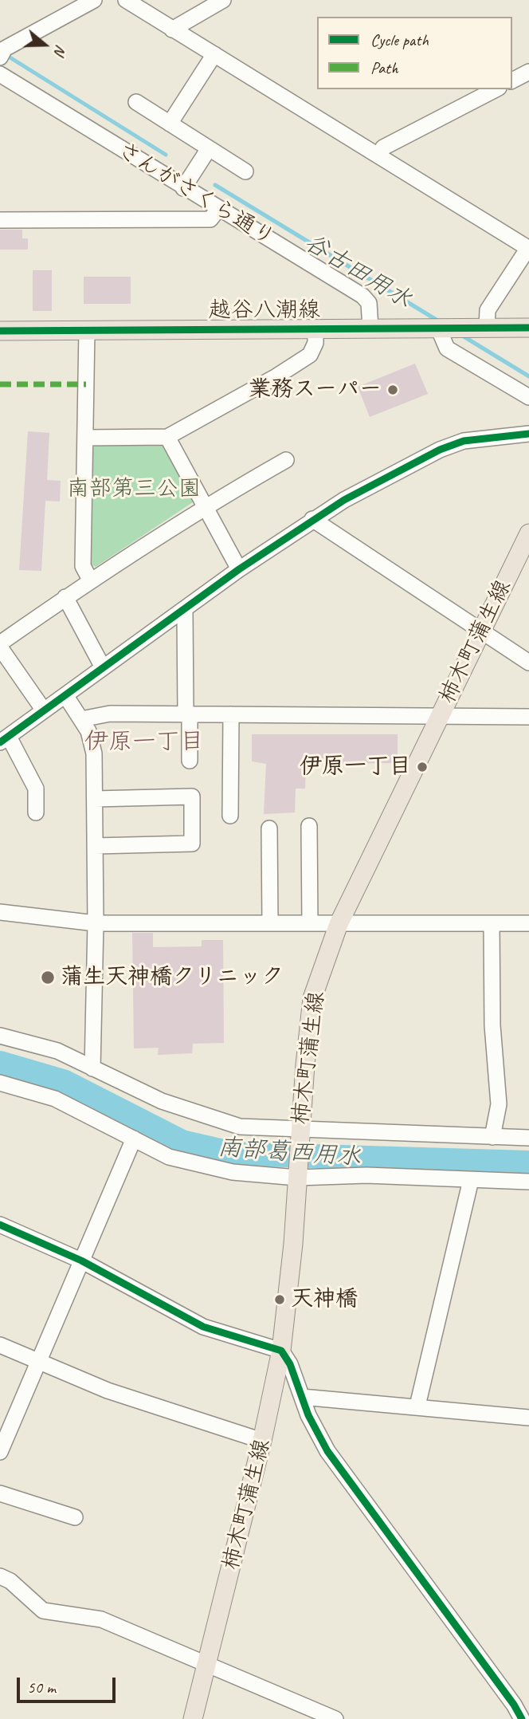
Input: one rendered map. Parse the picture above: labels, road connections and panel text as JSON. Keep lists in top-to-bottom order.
{
  "streets": {
    "main road": ["越谷八潮線", "柿木町蒲生線"],
    "street": ["さんがさくら通り"]
  },
  "crossings": [
    ["さんがさくら通り", "越谷八潮線"]
  ],
  "districts": ["伊原一丁目"],
  "water": ["谷古田用水", "南部葛西用水"],
  "parks": ["南部第三公園"],
  "places": [
    "業務スーパー",
    "伊原一丁目",
    "蒲生天神橋クリニック",
    "天神橋"
  ],
  "legend": ["Cycle path", "Path"],
  "scale_bar": "50 m",
  "north": "right"
}
